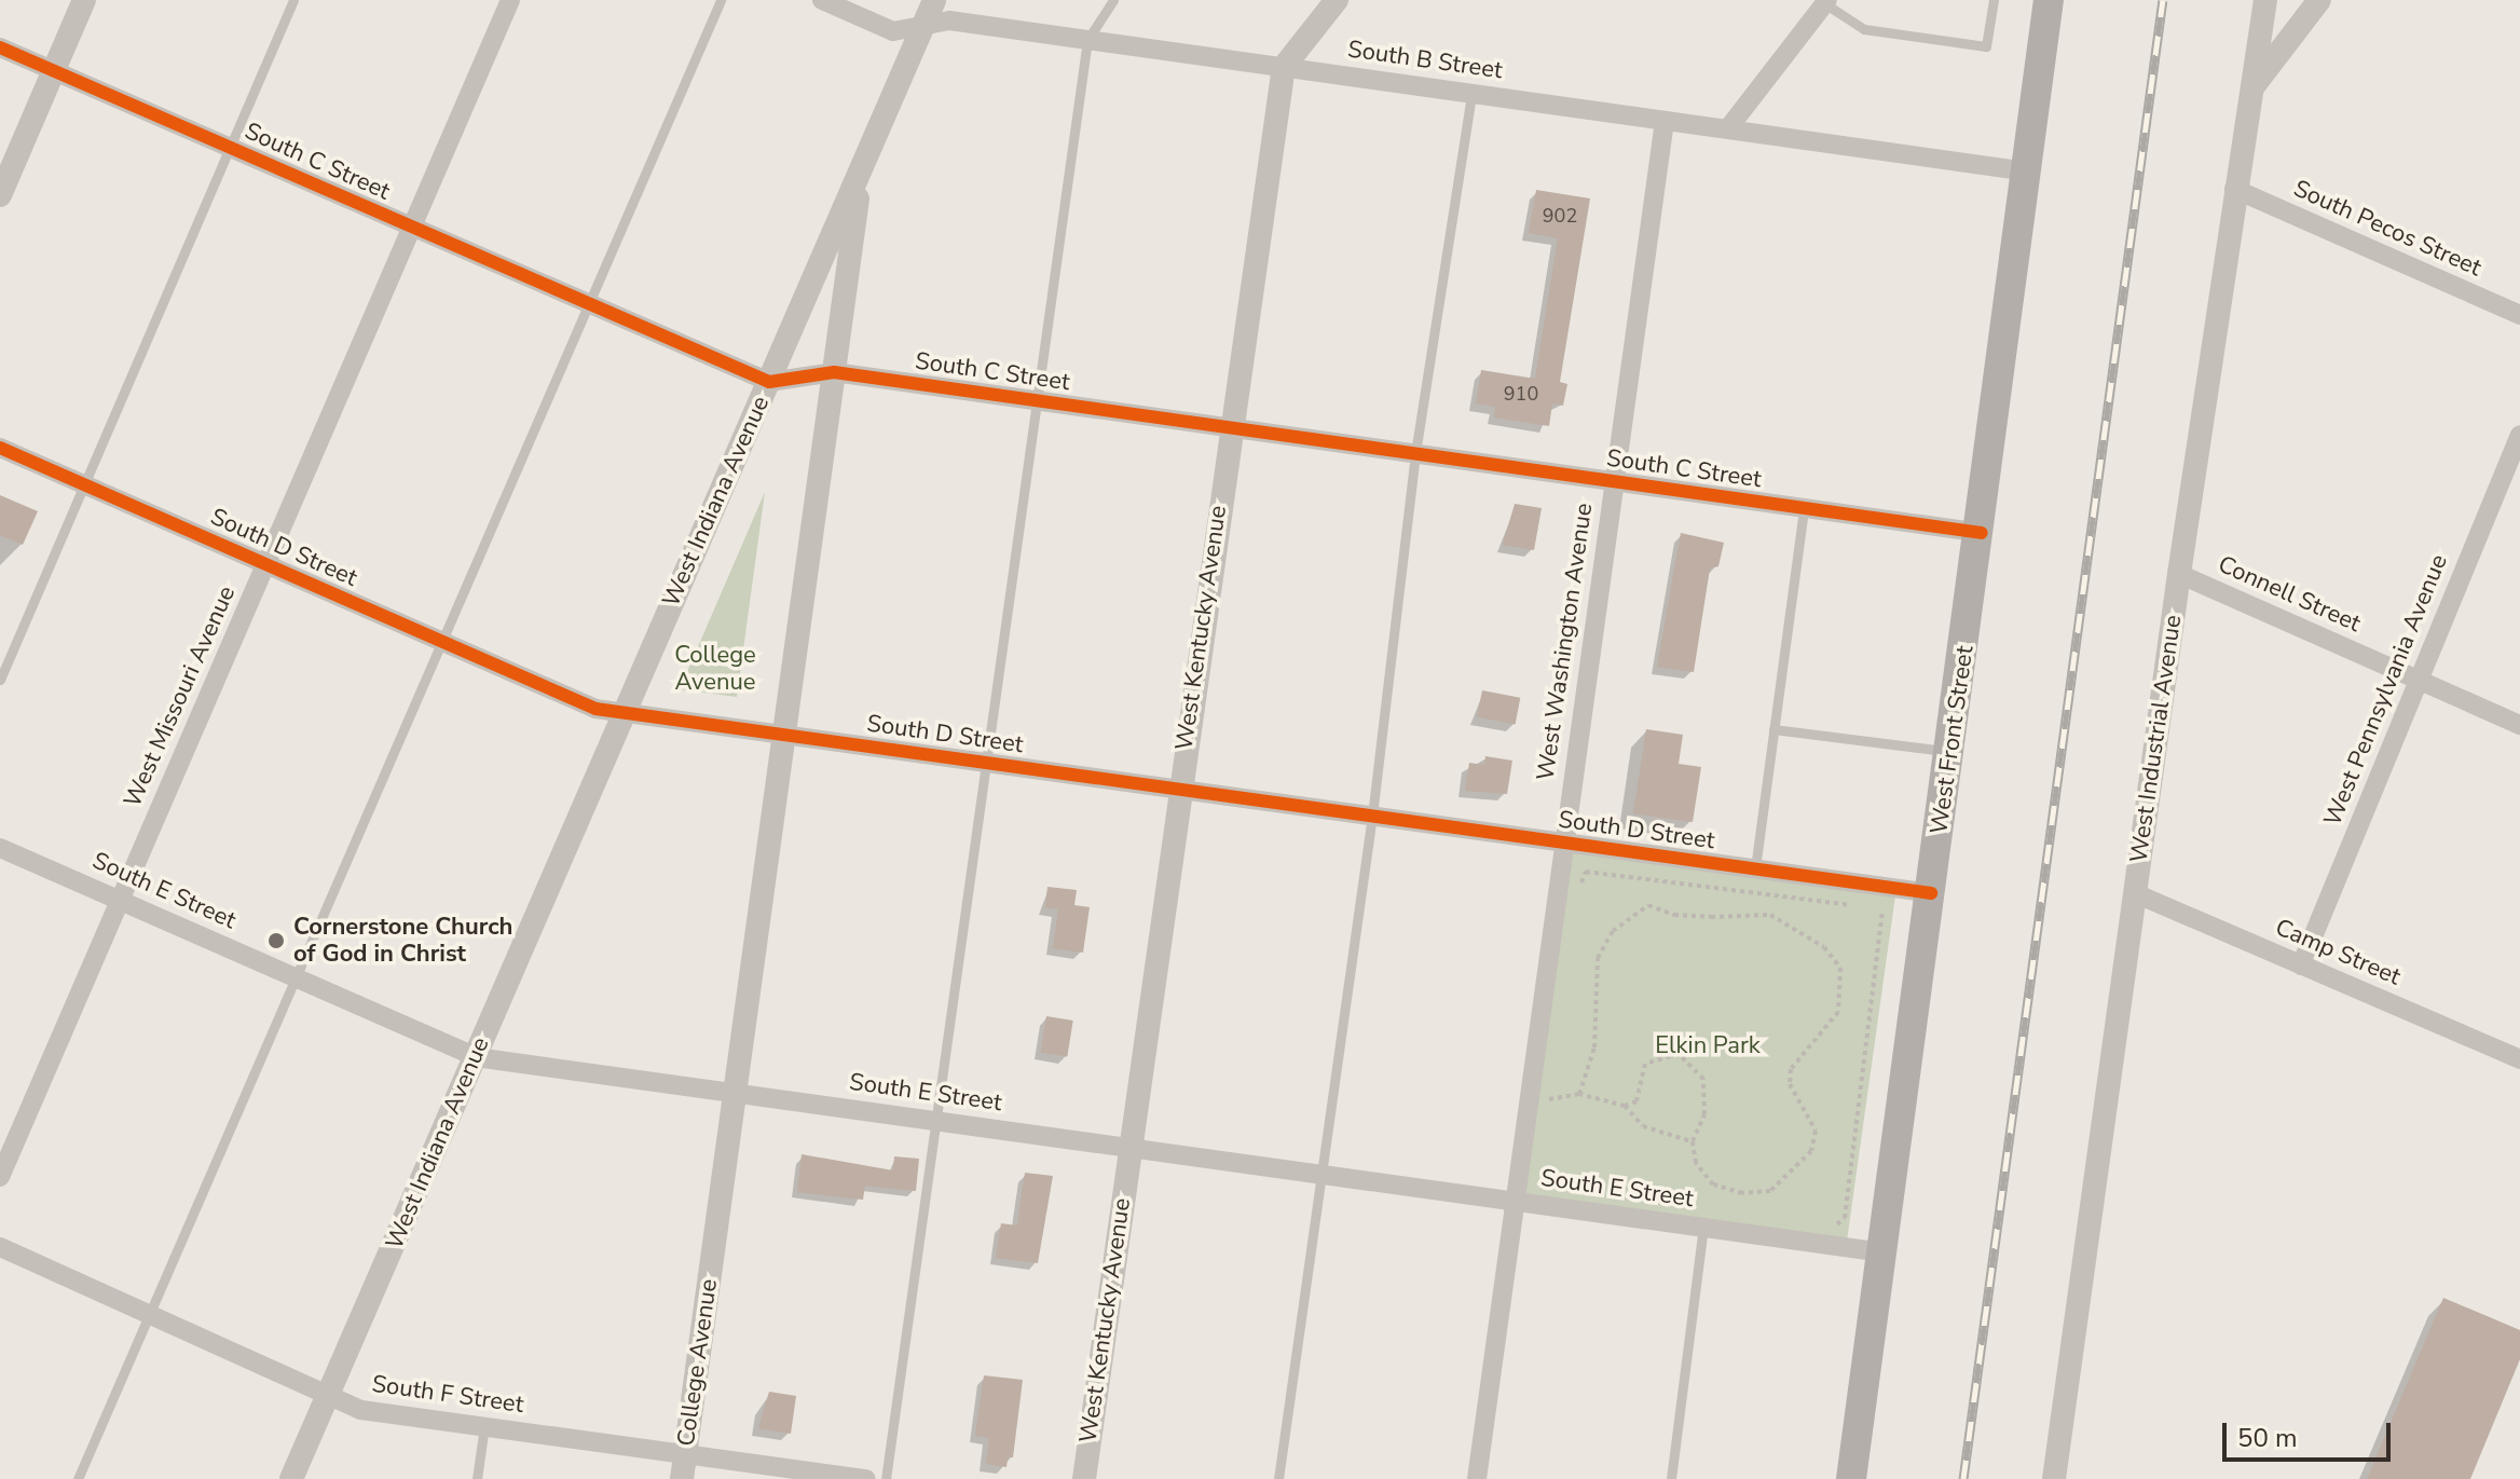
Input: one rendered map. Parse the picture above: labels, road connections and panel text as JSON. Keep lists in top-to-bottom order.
{
  "streets": {
    "main road": ["West Front Street"],
    "street": [
      "South B Street",
      "South C Street",
      "South Pecos Street",
      "West Indiana Avenue",
      "South D Street",
      "Connell Street",
      "West Kentucky Avenue",
      "West Washington Avenue",
      "West Pennsylvania Avenue",
      "West Missouri Avenue",
      "West Industrial Avenue",
      "South E Street",
      "Camp Street",
      "College Avenue",
      "South F Street"
    ]
  },
  "crossings": [
    ["South B Street", "West Indiana Avenue"],
    ["South B Street", "West Kentucky Avenue"],
    ["South B Street", "West Washington Avenue"],
    ["South B Street", "West Front Street"],
    ["South C Street", "West Indiana Avenue"],
    ["South C Street", "West Kentucky Avenue"],
    ["South C Street", "West Washington Avenue"],
    ["South C Street", "West Missouri Avenue"],
    ["South C Street", "West Front Street"],
    ["South C Street", "College Avenue"],
    ["South Pecos Street", "West Industrial Avenue"],
    ["West Indiana Avenue", "South D Street"],
    ["West Indiana Avenue", "South E Street"],
    ["West Indiana Avenue", "College Avenue"],
    ["West Indiana Avenue", "South F Street"],
    ["South D Street", "West Kentucky Avenue"],
    ["South D Street", "West Washington Avenue"],
    ["South D Street", "West Missouri Avenue"],
    ["South D Street", "West Front Street"],
    ["South D Street", "College Avenue"],
    ["Connell Street", "West Pennsylvania Avenue"],
    ["Connell Street", "West Industrial Avenue"],
    ["West Kentucky Avenue", "South E Street"],
    ["West Washington Avenue", "South E Street"],
    ["West Pennsylvania Avenue", "Camp Street"],
    ["West Missouri Avenue", "South E Street"],
    ["West Industrial Avenue", "Camp Street"],
    ["West Front Street", "South E Street"],
    ["South E Street", "College Avenue"],
    ["College Avenue", "South F Street"]
  ],
  "parks": ["College Avenue", "Elkin Park"],
  "places": ["Cornerstone Church of God in Christ"],
  "house_numbers": ["902", "910"],
  "scale_bar": "50 m"
}
